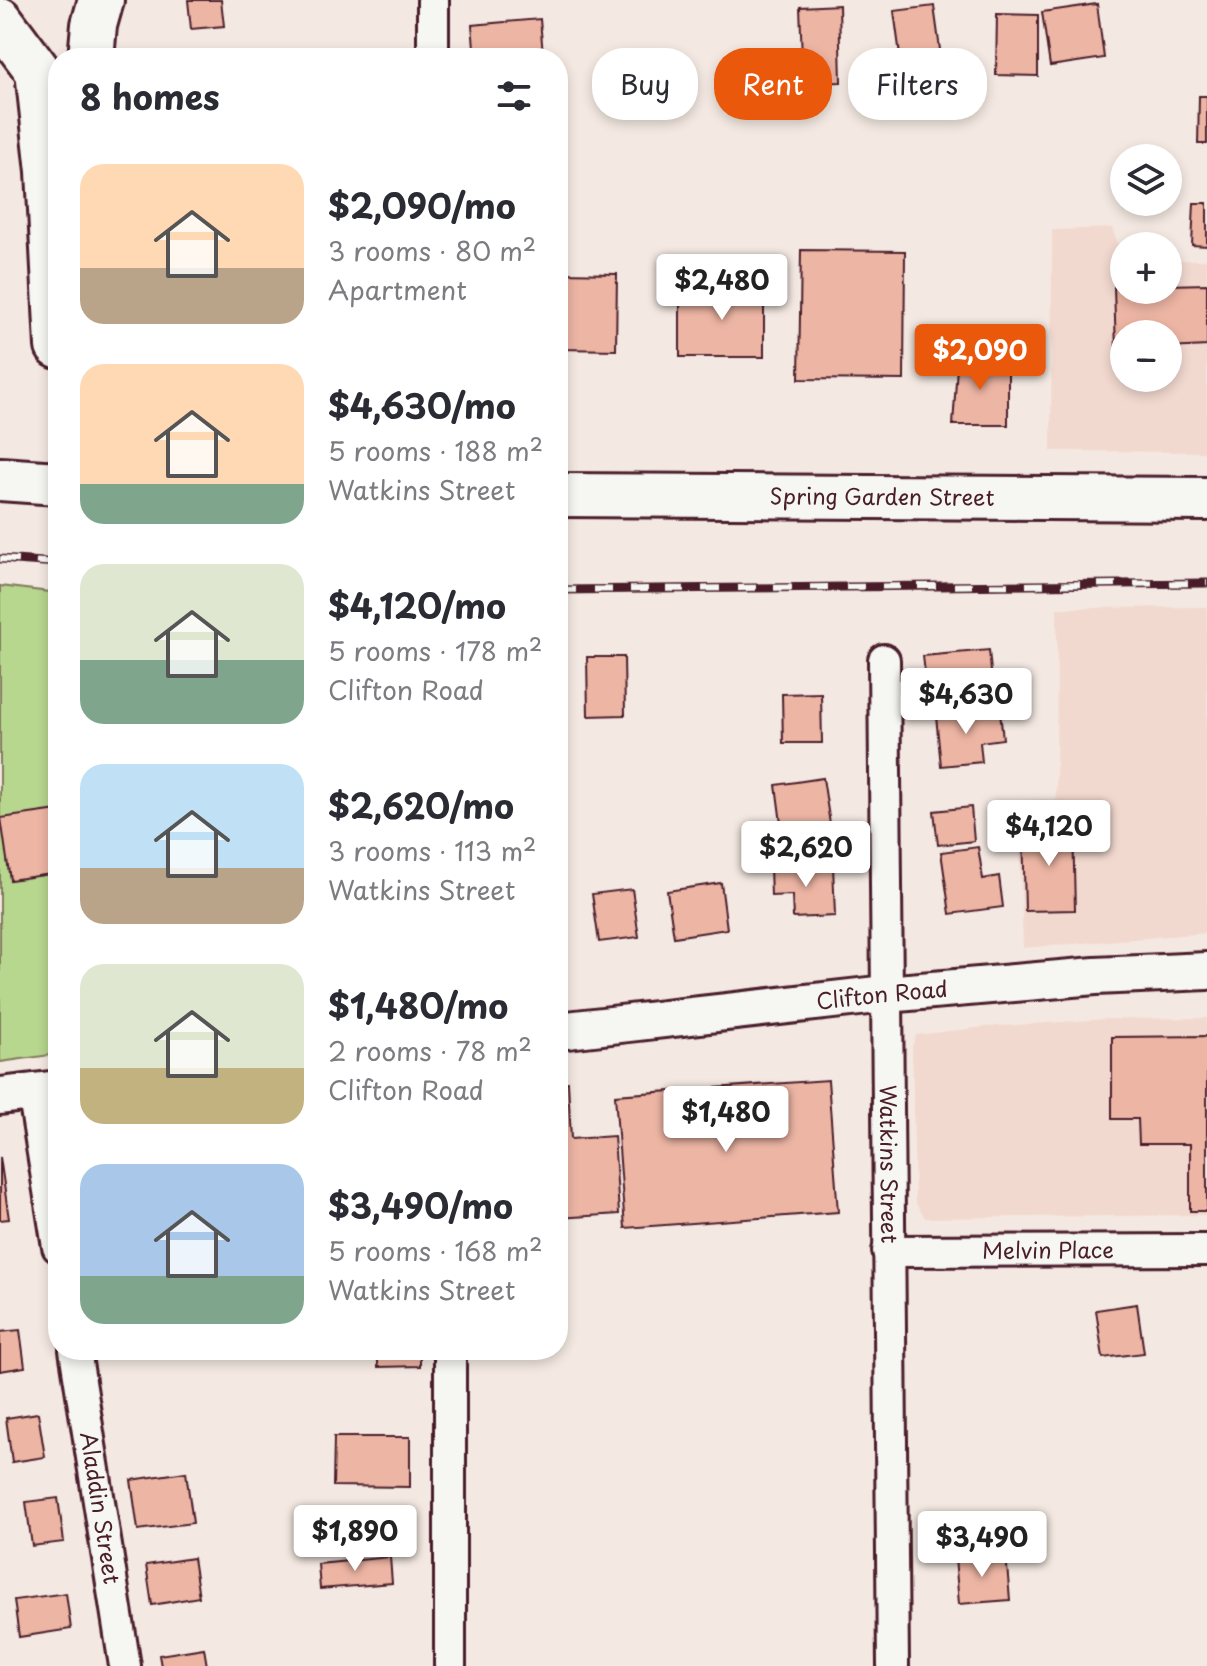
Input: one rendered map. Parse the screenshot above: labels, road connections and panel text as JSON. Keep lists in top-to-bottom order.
{
  "streets": {
    "main road": ["Spring Garden Street"],
    "street": [
      "Clifton Road",
      "Watkins Street",
      "Melvin Place",
      "Aladdin Street"
    ]
  },
  "crossings": [
    ["Clifton Road", "Watkins Street"],
    ["Watkins Street", "Melvin Place"]
  ],
  "page": {
    "chip": ["Buy", "Rent", "Filters"],
    "heading": "8 homes",
    "map_buttons": ["+", "−"],
    "list": [
      {
        "name": "$2,090/mo",
        "note": "3 rooms · 80 m² · Apartment"
      },
      {
        "name": "$4,630/mo",
        "note": "5 rooms · 188 m² · Watkins Street"
      },
      {
        "name": "$4,120/mo",
        "note": "5 rooms · 178 m² · Clifton Road"
      },
      {
        "name": "$2,620/mo",
        "note": "3 rooms · 113 m² · Watkins Street"
      },
      {
        "name": "$1,480/mo",
        "note": "2 rooms · 78 m² · Clifton Road"
      },
      {
        "name": "$3,490/mo",
        "note": "5 rooms · 168 m² · Watkins Street"
      }
    ],
    "price": [
      "$2,480",
      "$2,090",
      "$4,630",
      "$4,120",
      "$2,620",
      "$1,480",
      "$1,890",
      "$3,490"
    ]
  }
}
